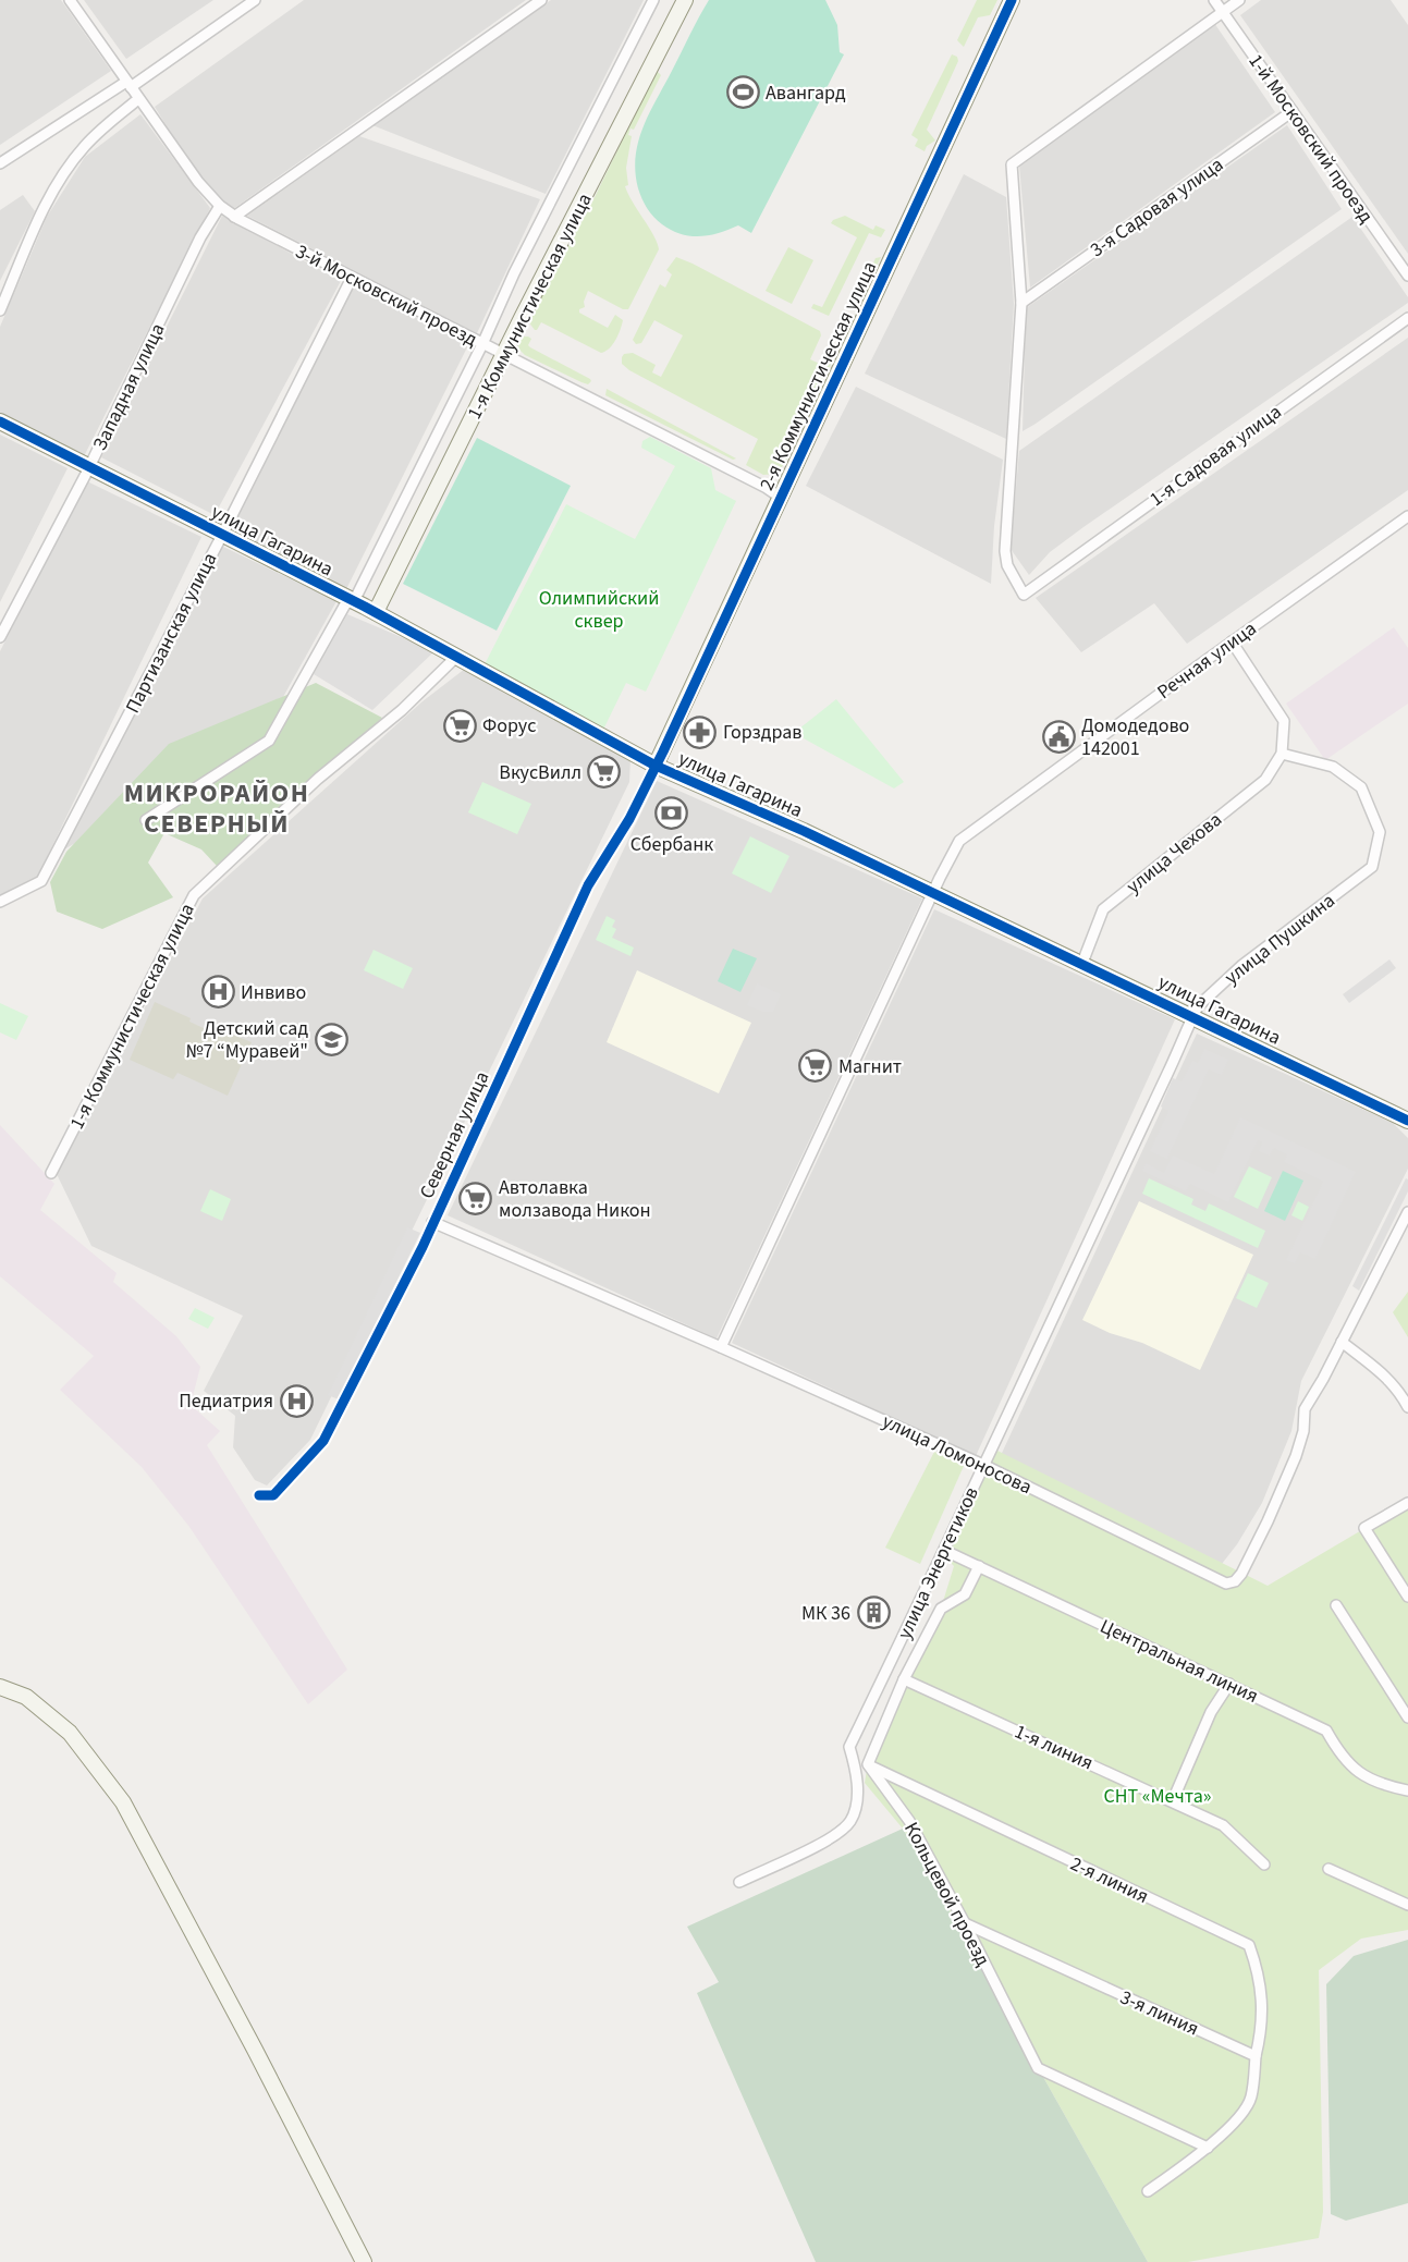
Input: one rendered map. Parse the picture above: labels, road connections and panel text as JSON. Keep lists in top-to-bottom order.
{
  "streets": {
    "street": [
      "1-й Московский проезд",
      "3-я Садовая улица",
      "3-й Московский проезд",
      "1-я Коммунистическая улица",
      "2-я Коммунистическая улица",
      "Западная улица",
      "1-я Садовая улица",
      "улица Гагарина",
      "Партизанская улица",
      "Речная улица",
      "улица Чехова",
      "улица Пушкина",
      "Северная улица",
      "улица Ломоносова",
      "улица Энергетиков",
      "Центральная линия",
      "1-я линия",
      "2-я линия",
      "Кольцевой проезд",
      "3-я линия"
    ]
  },
  "crossings": [
    ["1-й Московский проезд", "3-я Садовая улица"],
    ["3-я Садовая улица", "1-я Садовая улица"],
    ["3-й Московский проезд", "1-я Коммунистическая улица"],
    ["3-й Московский проезд", "2-я Коммунистическая улица"],
    ["3-й Московский проезд", "Западная улица"],
    ["3-й Московский проезд", "Партизанская улица"],
    ["1-я Коммунистическая улица", "улица Гагарина"],
    ["2-я Коммунистическая улица", "улица Гагарина"],
    ["2-я Коммунистическая улица", "Северная улица"],
    ["Западная улица", "улица Гагарина"],
    ["улица Гагарина", "Партизанская улица"],
    ["улица Гагарина", "Речная улица"],
    ["улица Гагарина", "улица Чехова"],
    ["улица Гагарина", "улица Пушкина"],
    ["улица Гагарина", "Северная улица"],
    ["улица Гагарина", "улица Энергетиков"],
    ["Речная улица", "улица Ломоносова"],
    ["улица Чехова", "улица Пушкина"],
    ["улица Пушкина", "улица Энергетиков"],
    ["Северная улица", "улица Ломоносова"],
    ["улица Ломоносова", "улица Энергетиков"],
    ["улица Энергетиков", "Центральная линия"],
    ["2-я линия", "Кольцевой проезд"],
    ["2-я линия", "3-я линия"],
    ["Кольцевой проезд", "3-я линия"]
  ],
  "districts": ["МИКРОРАЙОН СЕВЕРНЫЙ"],
  "parks": ["Олимпийский сквер", "СНТ «Мечта»"],
  "places": {
    "sports": ["Авангард"],
    "supermarket": [
      "Форус",
      "ВкусВилл",
      "Магнит",
      "Автолавка молзавода Никон"
    ],
    "pharmacy": ["Горздрав"],
    "public building": ["Домодедово 142001"],
    "bank": ["Сбербанк"],
    "hospital": ["Инвиво", "Педиатрия"],
    "school or university": ["Детский сад №7 “Муравей\""],
    "building": ["МК 36"]
  }
}
